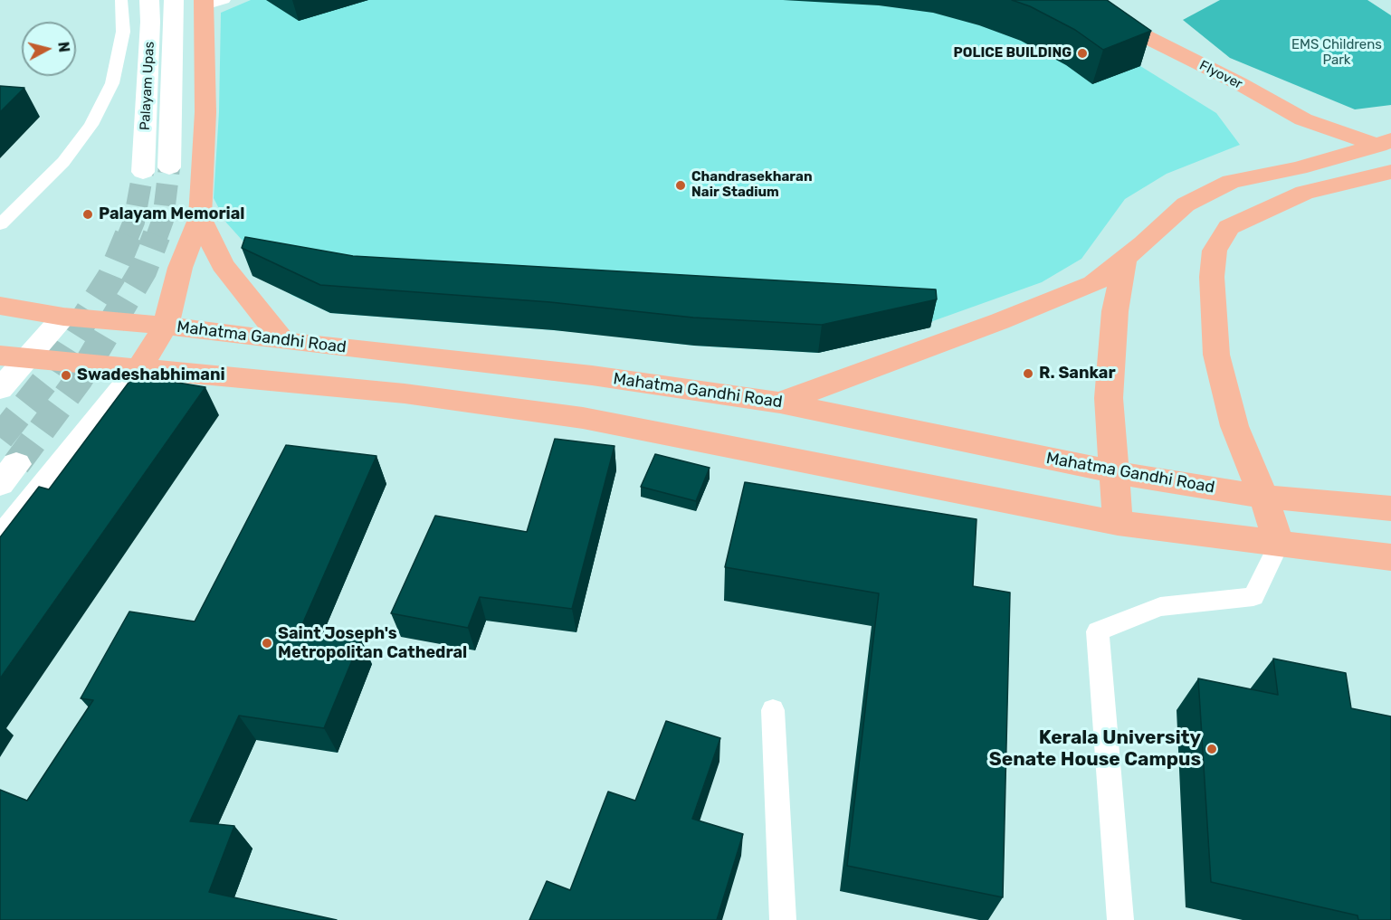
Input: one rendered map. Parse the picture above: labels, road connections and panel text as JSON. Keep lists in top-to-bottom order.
{
  "streets": {
    "main road": ["Flyover", "Palayam Upas", "Mahatma Gandhi Road"]
  },
  "parks": ["EMS Childrens Park"],
  "places": [
    "POLICE BUILDING",
    "Chandrasekharan Nair Stadium",
    "Palayam Memorial",
    "R. Sankar",
    "Swadeshabhimani",
    "Saint Joseph's Metropolitan Cathedral",
    "Kerala University Senate House Campus"
  ],
  "north": "right"
}
